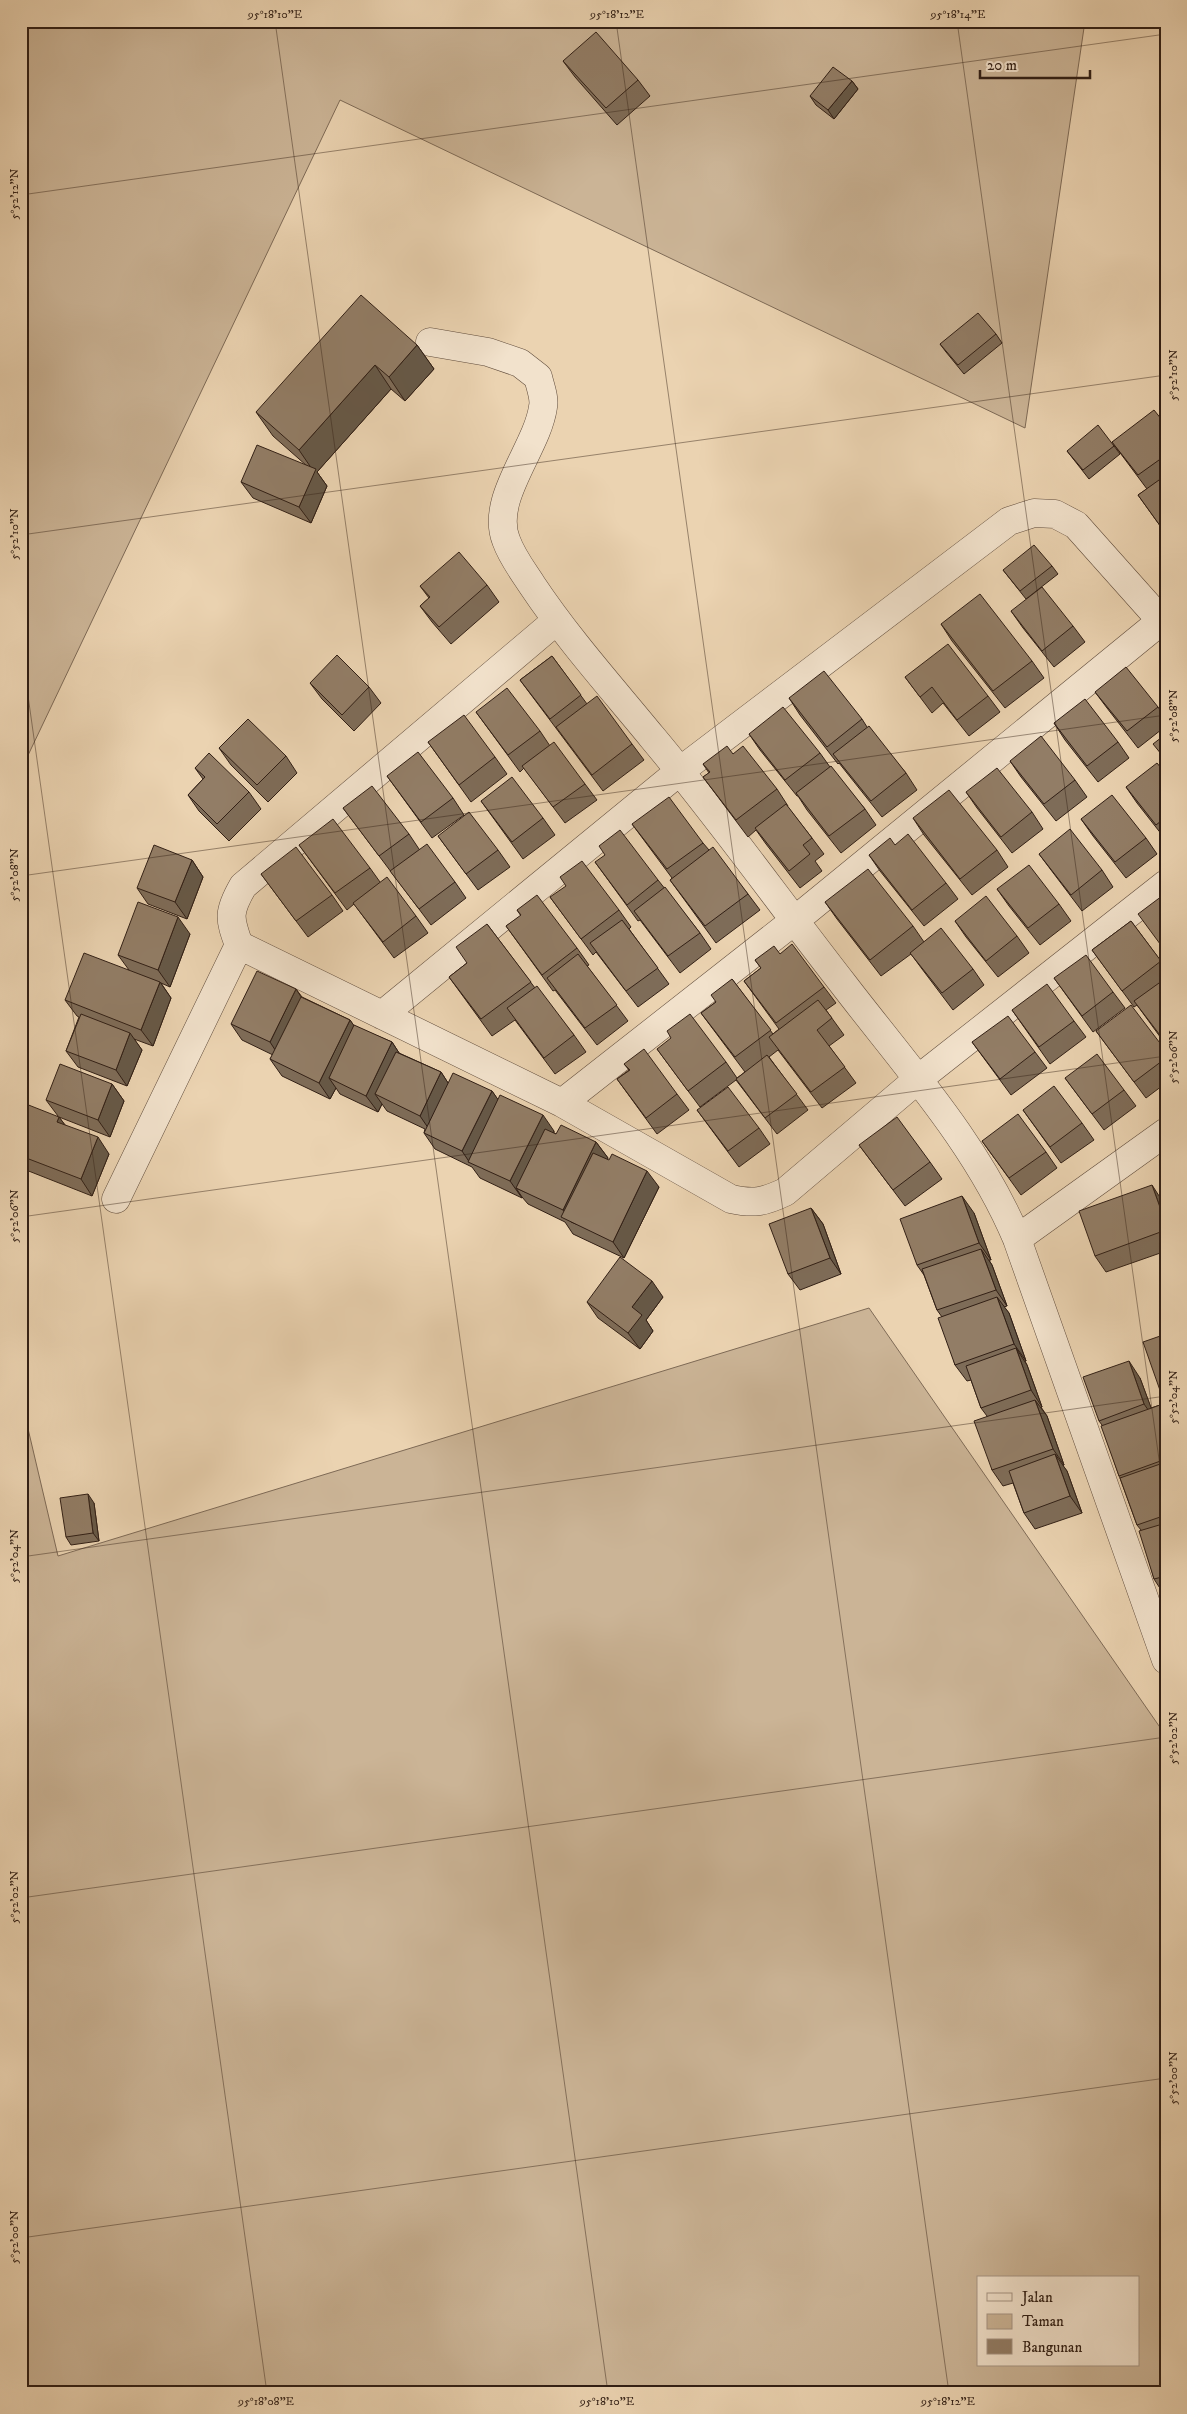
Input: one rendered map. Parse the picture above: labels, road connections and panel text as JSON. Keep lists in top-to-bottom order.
{
  "legend": ["Jalan", "Taman", "Bangunan"],
  "scale_bar": "20 m",
  "coordinates": [
    "95°18'10\"E",
    "95°18'12\"E",
    "95°18'14\"E",
    "5°52'12\"N",
    "5°52'10\"N",
    "5°52'08\"N",
    "5°52'06\"N",
    "5°52'04\"N",
    "5°52'02\"N",
    "5°52'00\"N",
    "95°18'08\"E"
  ]
}
